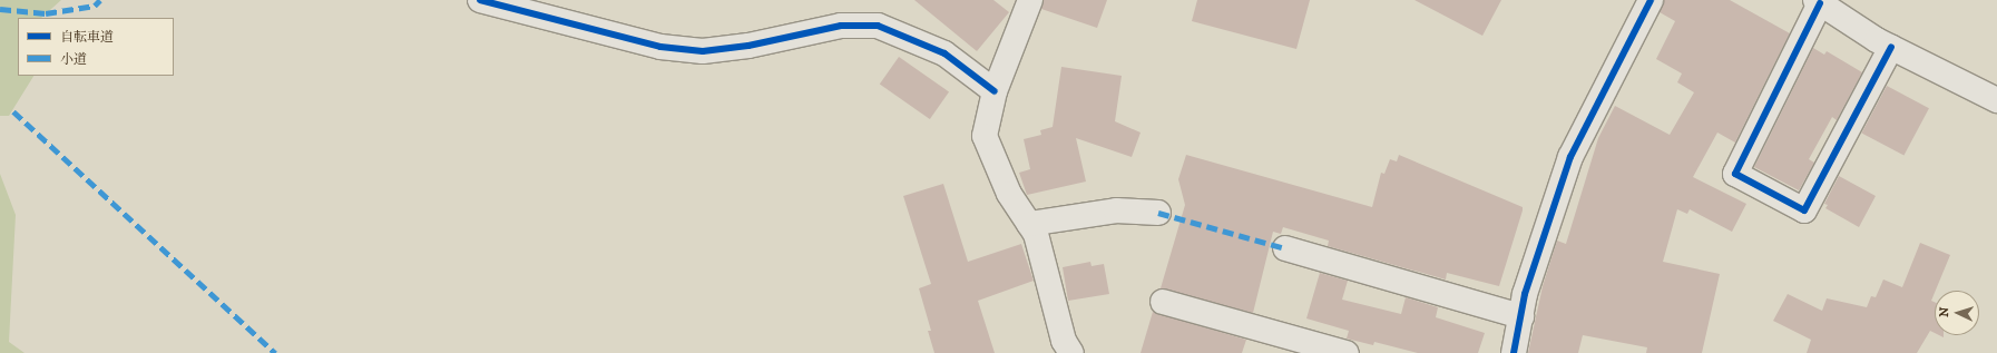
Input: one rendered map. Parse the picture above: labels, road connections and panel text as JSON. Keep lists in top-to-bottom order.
{
  "legend": ["自転車道", "小道"],
  "north": "left"
}
